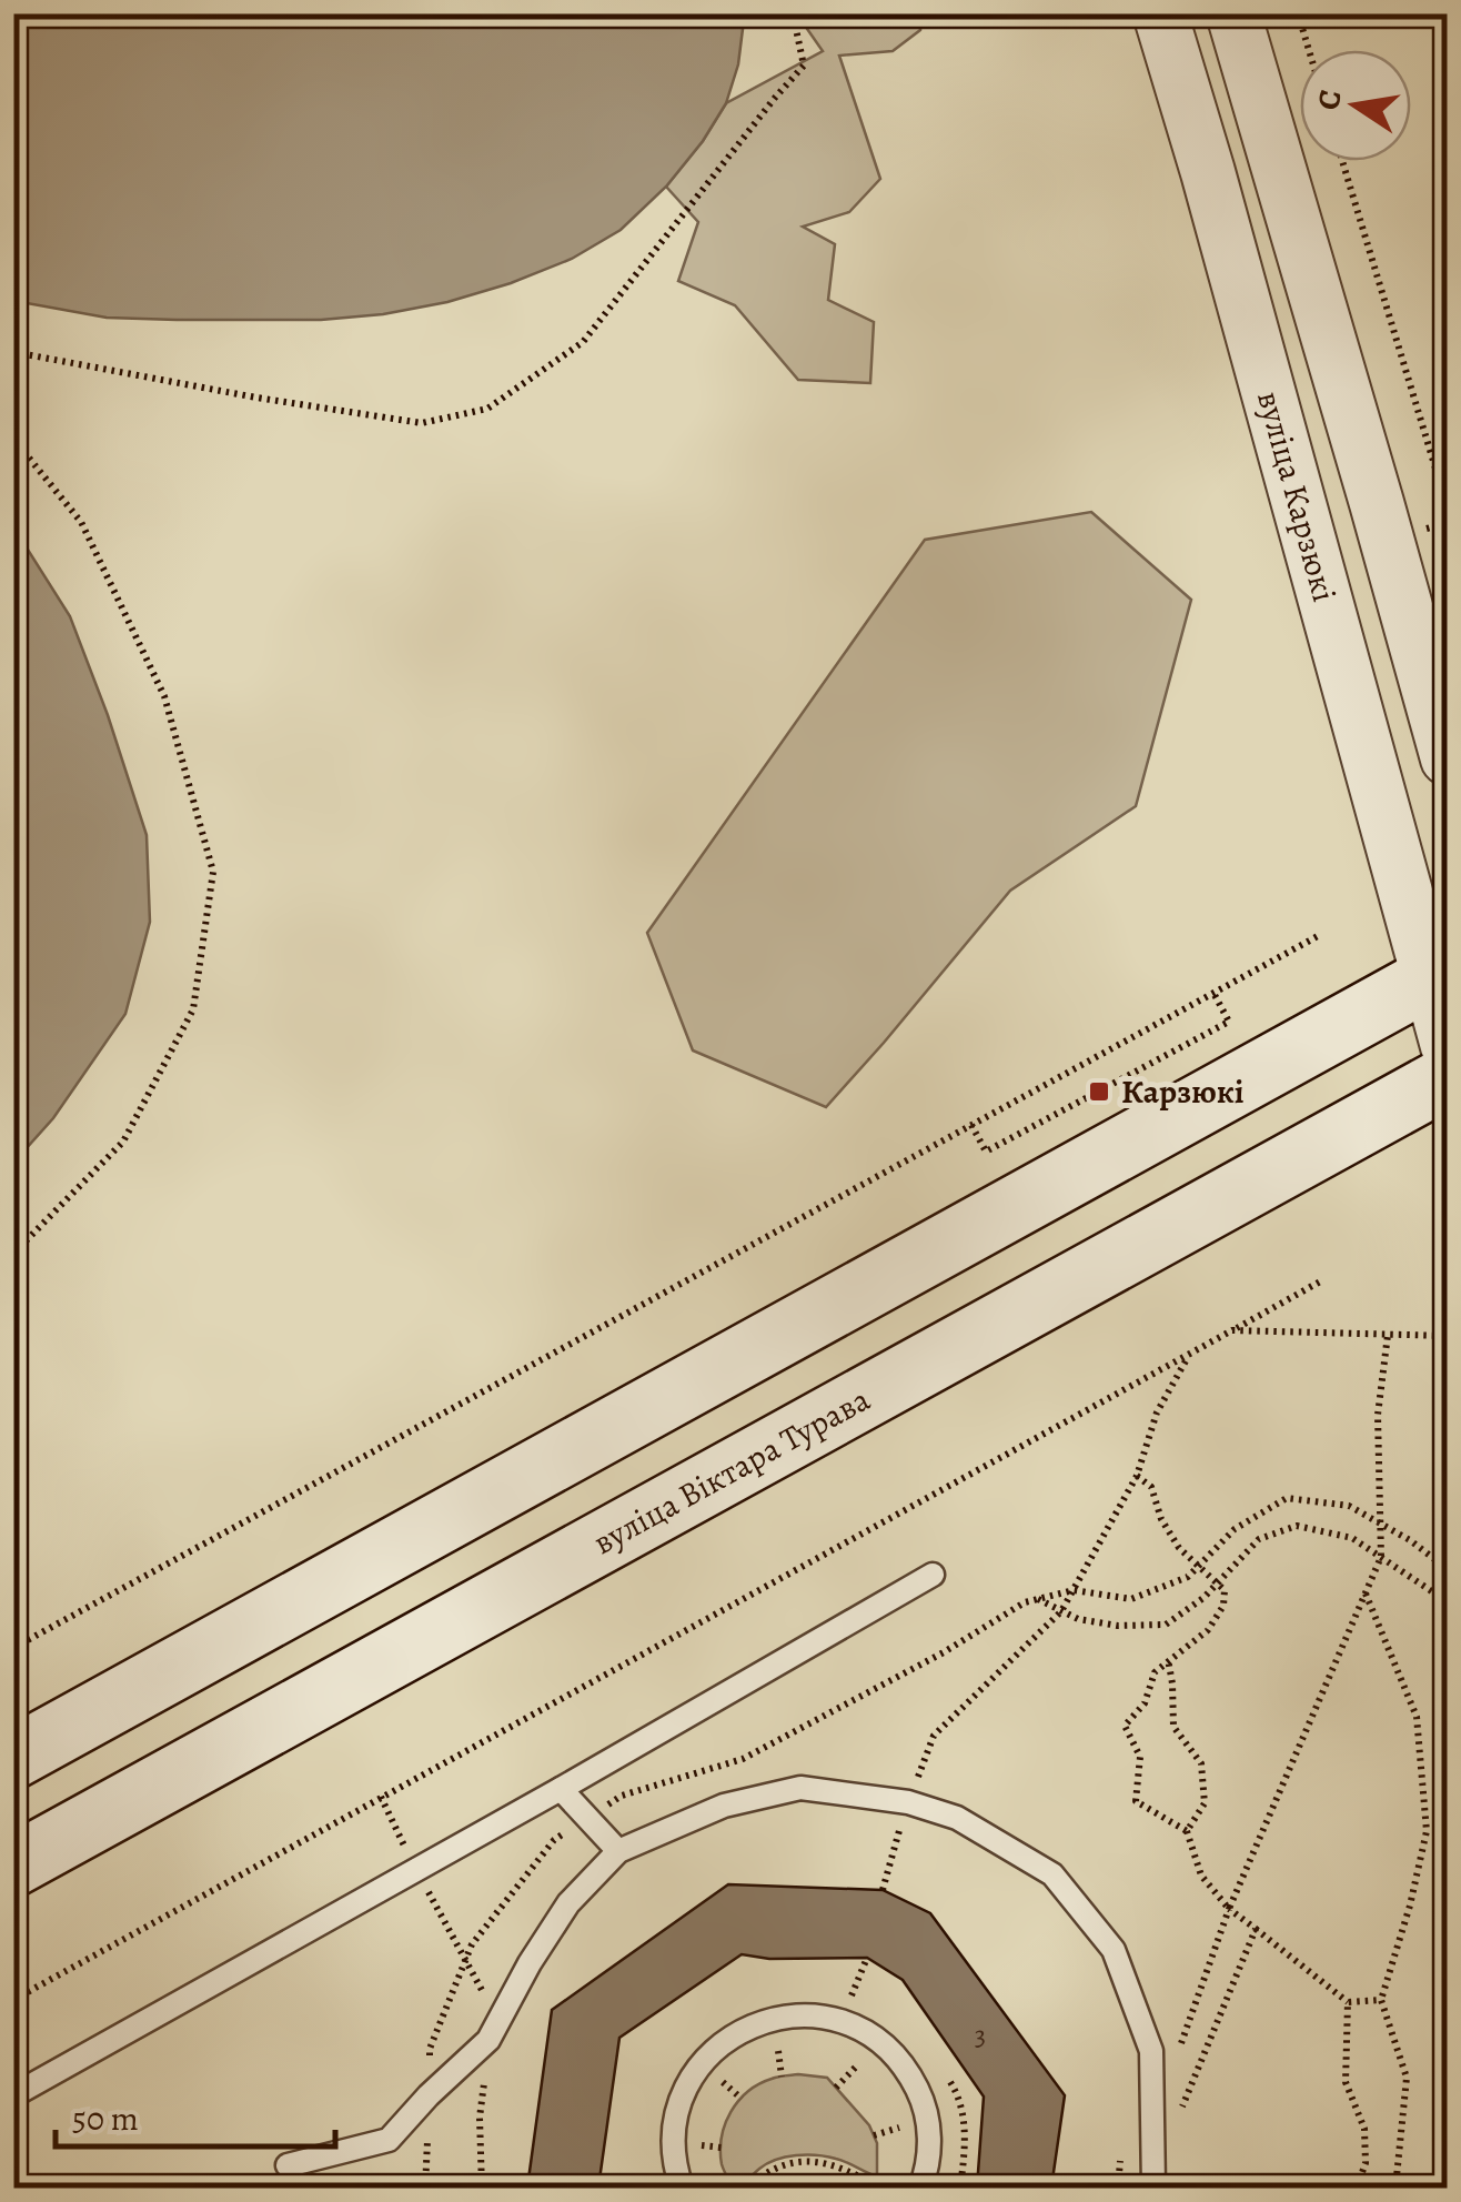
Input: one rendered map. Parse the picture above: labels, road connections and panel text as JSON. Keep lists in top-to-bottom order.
{
  "streets": {
    "main road": ["вуліца Віктара Турава"],
    "street": ["вуліца Карзюкі"]
  },
  "places": {
    "transit": ["Карзюкі"]
  },
  "house_numbers": ["3"],
  "scale_bar": "50 m",
  "north": "left"
}
